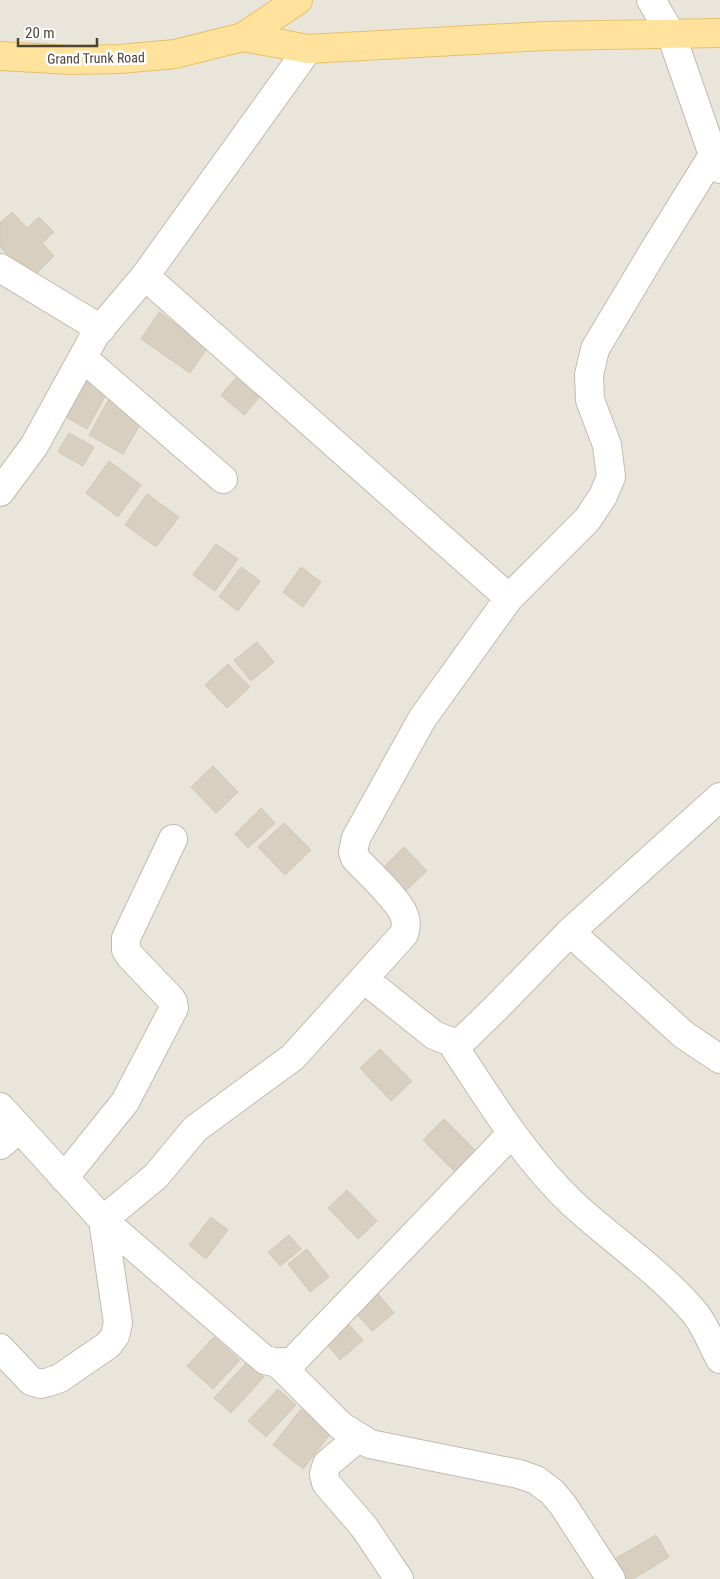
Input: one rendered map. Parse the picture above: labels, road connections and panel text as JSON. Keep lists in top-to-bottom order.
{
  "streets": {
    "main road": ["Grand Trunk Road"]
  },
  "scale_bar": "20 m"
}
